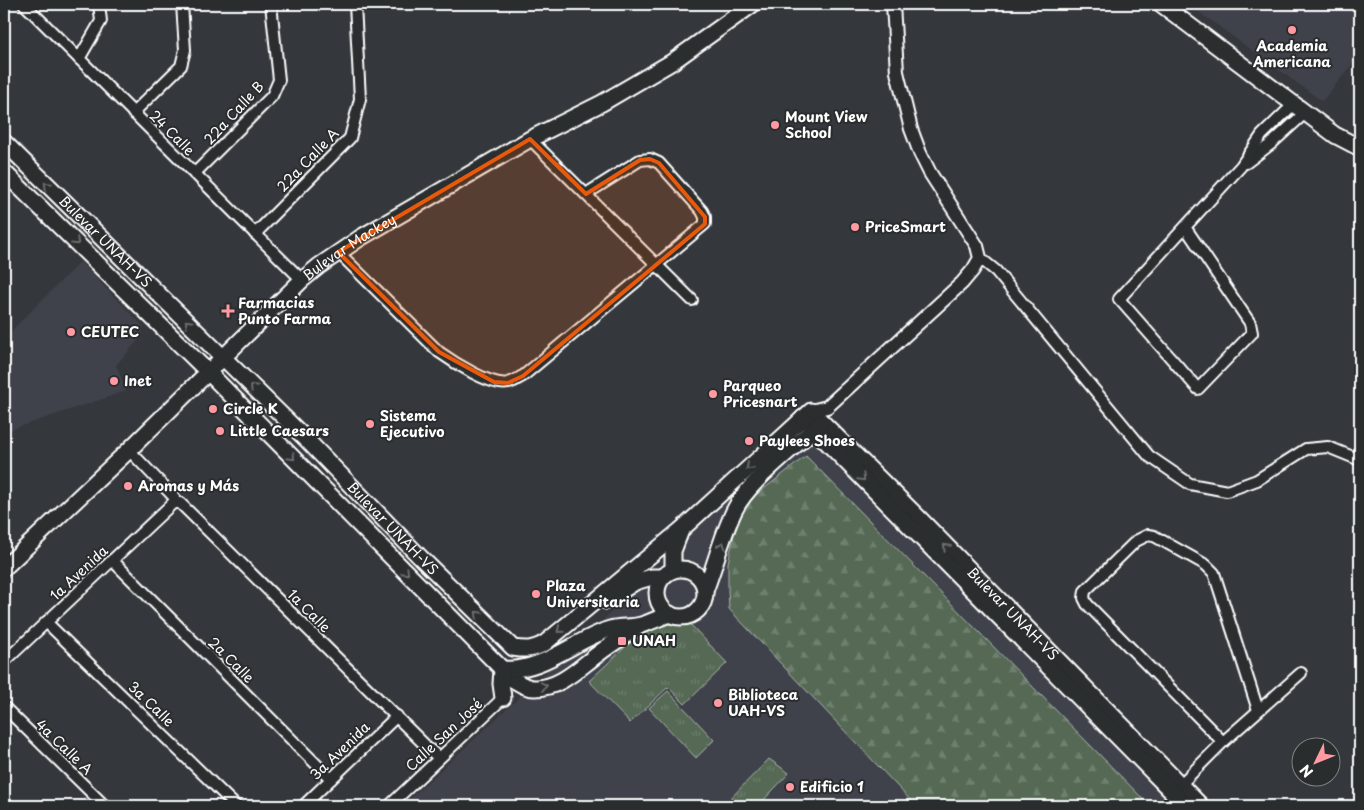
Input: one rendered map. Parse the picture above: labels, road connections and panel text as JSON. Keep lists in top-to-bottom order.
{
  "streets": {
    "main road": ["Bulevar UNAH-VS", "Bulevar Mackey"],
    "street": [
      "22a Calle B",
      "24 Calle",
      "22a Calle A",
      "1a Avenida",
      "1a Calle",
      "2a Calle",
      "3a Calle",
      "Calle San José",
      "4a Calle A",
      "3a Avenida"
    ]
  },
  "crossings": [
    ["22a Calle B", "24 Calle"],
    ["24 Calle", "22a Calle A"],
    ["24 Calle", "Bulevar Mackey"],
    ["Bulevar UNAH-VS", "Bulevar Mackey"],
    ["Bulevar Mackey", "1a Calle"],
    ["1a Avenida", "1a Calle"],
    ["1a Avenida", "2a Calle"],
    ["1a Avenida", "3a Calle"],
    ["1a Calle", "Calle San José"],
    ["1a Calle", "3a Avenida"],
    ["2a Calle", "3a Avenida"]
  ],
  "places": {
    "other": [
      "Academia Americana",
      "Mount View School",
      "PriceSmart",
      "CEUTEC",
      "Inet",
      "Parqueo Pricesnart",
      "Circle K",
      "Sistema Ejecutivo",
      "Little Caesars",
      "Paylees Shoes",
      "Aromas y Más",
      "Plaza Universitaria",
      "Biblioteca UAH-VS",
      "Edificio 1"
    ],
    "health": ["Farmacias Punto Farma"],
    "transit": ["UNAH"]
  },
  "north": "bottom left"
}
